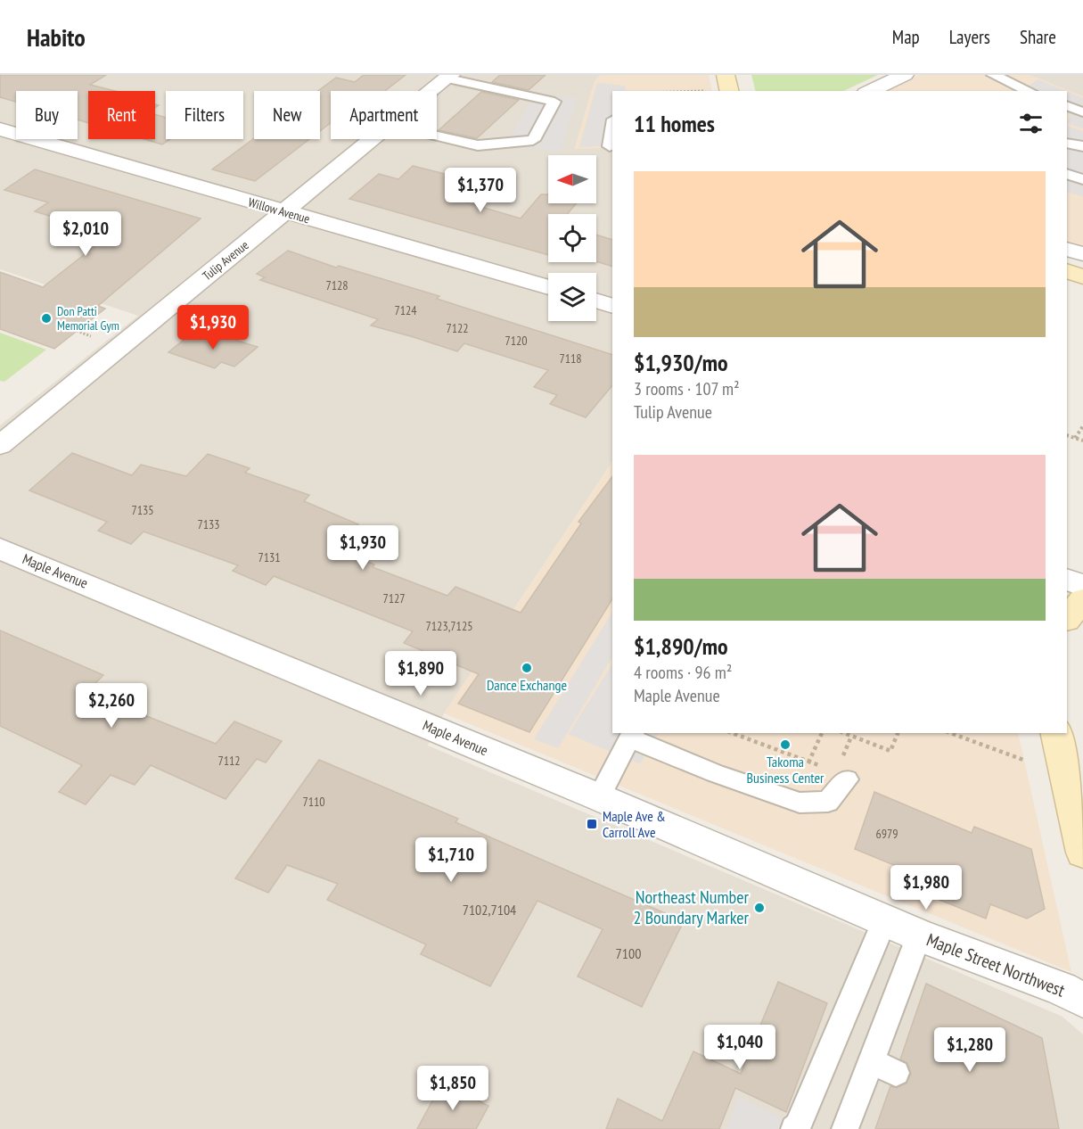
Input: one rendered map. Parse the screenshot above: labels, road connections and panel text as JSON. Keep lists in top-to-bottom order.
{
  "streets": {
    "street": [
      "Willow Avenue",
      "Tulip Avenue",
      "Maple Avenue",
      "Maple Street Northwest"
    ]
  },
  "crossings": [
    ["Willow Avenue", "Tulip Avenue"],
    ["Maple Avenue", "Maple Street Northwest"]
  ],
  "places": {
    "other": [
      "Don Patti Memorial Gym",
      "Dance Exchange",
      "Takoma Business Center",
      "Northeast Number 2 Boundary Marker"
    ],
    "transit": ["Maple Ave & Carroll Ave"]
  },
  "house_numbers": [
    "7128",
    "7124",
    "7122",
    "7120",
    "7118",
    "7135",
    "7133",
    "7131",
    "7127",
    "7123,7125",
    "7112",
    "7110",
    "6979",
    "7102,7104",
    "7100"
  ],
  "north": "left",
  "page": {
    "header": "Habito",
    "nav": ["Map", "Layers", "Share"],
    "chip": [
      "Buy",
      "Rent",
      "Filters",
      "New",
      "Apartment"
    ],
    "heading": "11 homes",
    "list": [
      {
        "name": "$1,930/mo",
        "note": "3 rooms · 107 m² · Tulip Avenue"
      },
      {
        "name": "$1,890/mo",
        "note": "4 rooms · 96 m² · Maple Avenue"
      }
    ],
    "price": [
      "$1,370",
      "$2,010",
      "$1,930",
      "$1,930",
      "$1,890",
      "$2,260",
      "$1,710",
      "$1,980",
      "$1,040",
      "$1,280",
      "$1,850"
    ]
  }
}
